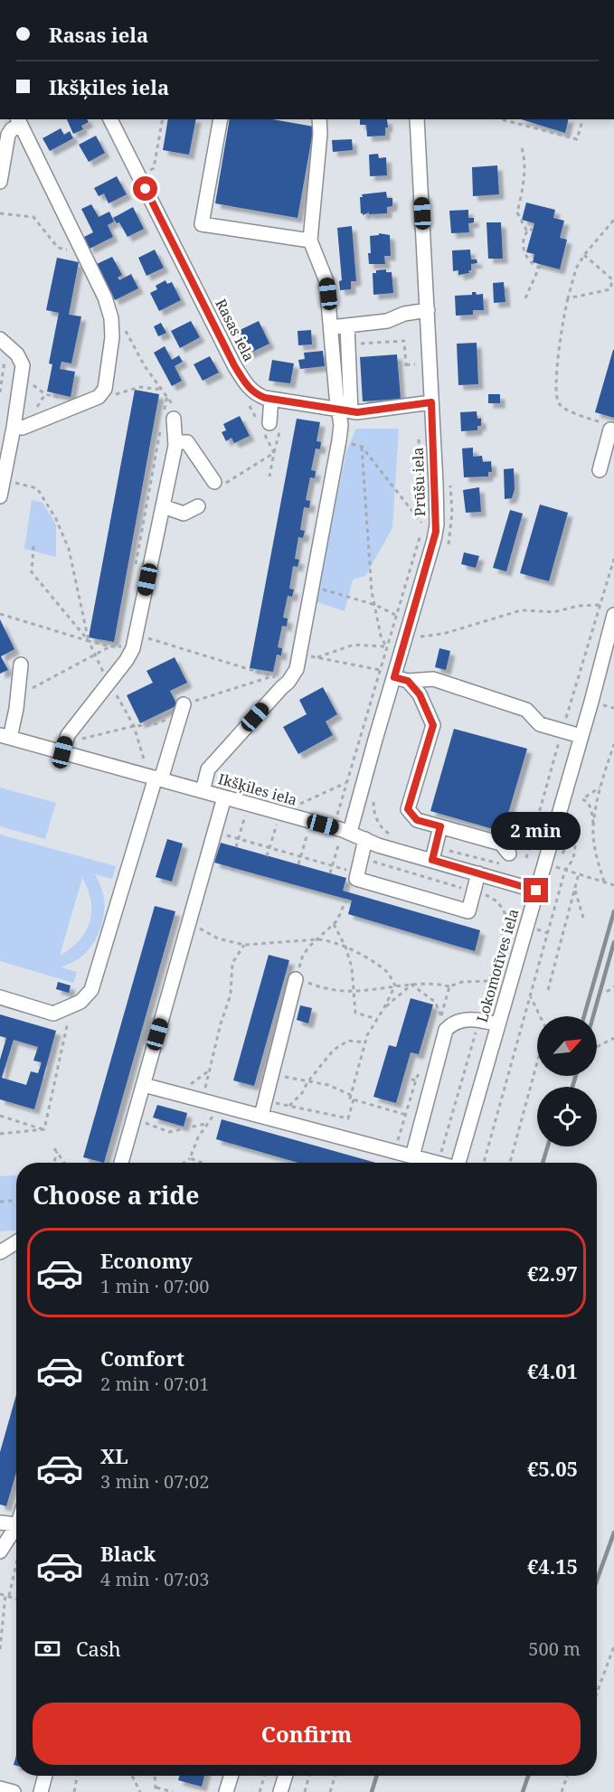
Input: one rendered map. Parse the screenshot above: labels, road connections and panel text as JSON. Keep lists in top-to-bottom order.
{
  "streets": {
    "street": [
      "Rasas iela",
      "Prūšu iela",
      "Ikšķiles iela",
      "Lokomotīves iela"
    ]
  },
  "crossings": [
    ["Rasas iela", "Prūšu iela"],
    ["Prūšu iela", "Ikšķiles iela"],
    ["Ikšķiles iela", "Lokomotīves iela"]
  ],
  "north": "top right",
  "page": {
    "banner": ["Rasas iela", "Ikšķiles iela"],
    "bubble": "2 min",
    "heading": "Choose a ride",
    "list": [
      {
        "name": "Economy",
        "note": "1 min · 07:00",
        "value": "€2.97"
      },
      {
        "name": "Comfort",
        "note": "2 min · 07:01",
        "value": "€4.01"
      },
      {
        "name": "XL",
        "note": "3 min · 07:02",
        "value": "€5.05"
      },
      {
        "name": "Black",
        "note": "4 min · 07:03",
        "value": "€4.15"
      }
    ],
    "pay": ["Cash", "500 m"],
    "buttons": "Confirm"
  }
}
